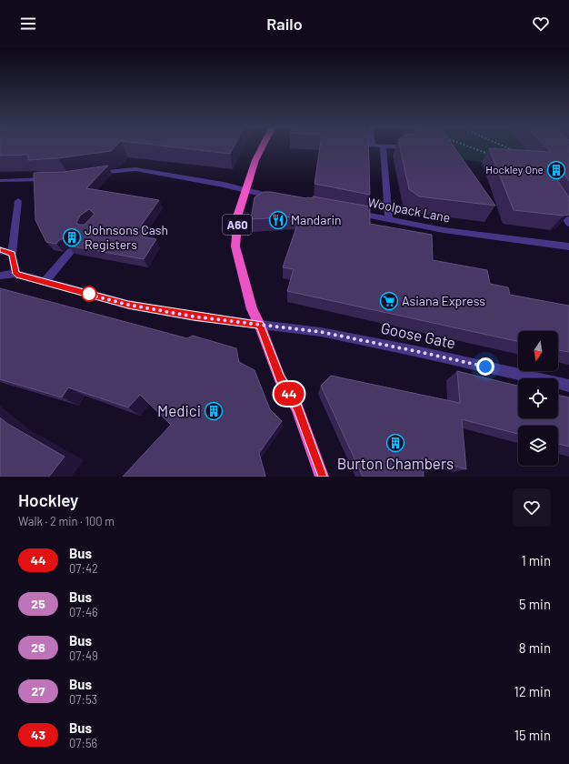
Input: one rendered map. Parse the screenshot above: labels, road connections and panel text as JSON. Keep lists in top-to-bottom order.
{
  "streets": {
    "highway": ["A60"],
    "street": ["Woolpack Lane", "Goose Gate"]
  },
  "crossings": [
    ["A60", "Goose Gate"]
  ],
  "places": {
    "building": [
      "Hockley One",
      "Johnsons Cash Registers",
      "Medici",
      "Burton Chambers"
    ],
    "restaurant": ["Mandarin"],
    "supermarket": ["Asiana Express"]
  },
  "lines": ["bus line 44"],
  "north": "bottom",
  "page": {
    "header": "Railo",
    "on_map": "44",
    "heading": ["Hockley", "Walk · 2 min · 100 m"],
    "list": [
      {
        "mark": "44",
        "name": "Bus",
        "note": "07:42",
        "value": "1 min"
      },
      {
        "mark": "25",
        "name": "Bus",
        "note": "07:46",
        "value": "5 min"
      },
      {
        "mark": "26",
        "name": "Bus",
        "note": "07:49",
        "value": "8 min"
      },
      {
        "mark": "27",
        "name": "Bus",
        "note": "07:53",
        "value": "12 min"
      },
      {
        "mark": "43",
        "name": "Bus",
        "note": "07:56",
        "value": "15 min"
      }
    ]
  }
}
